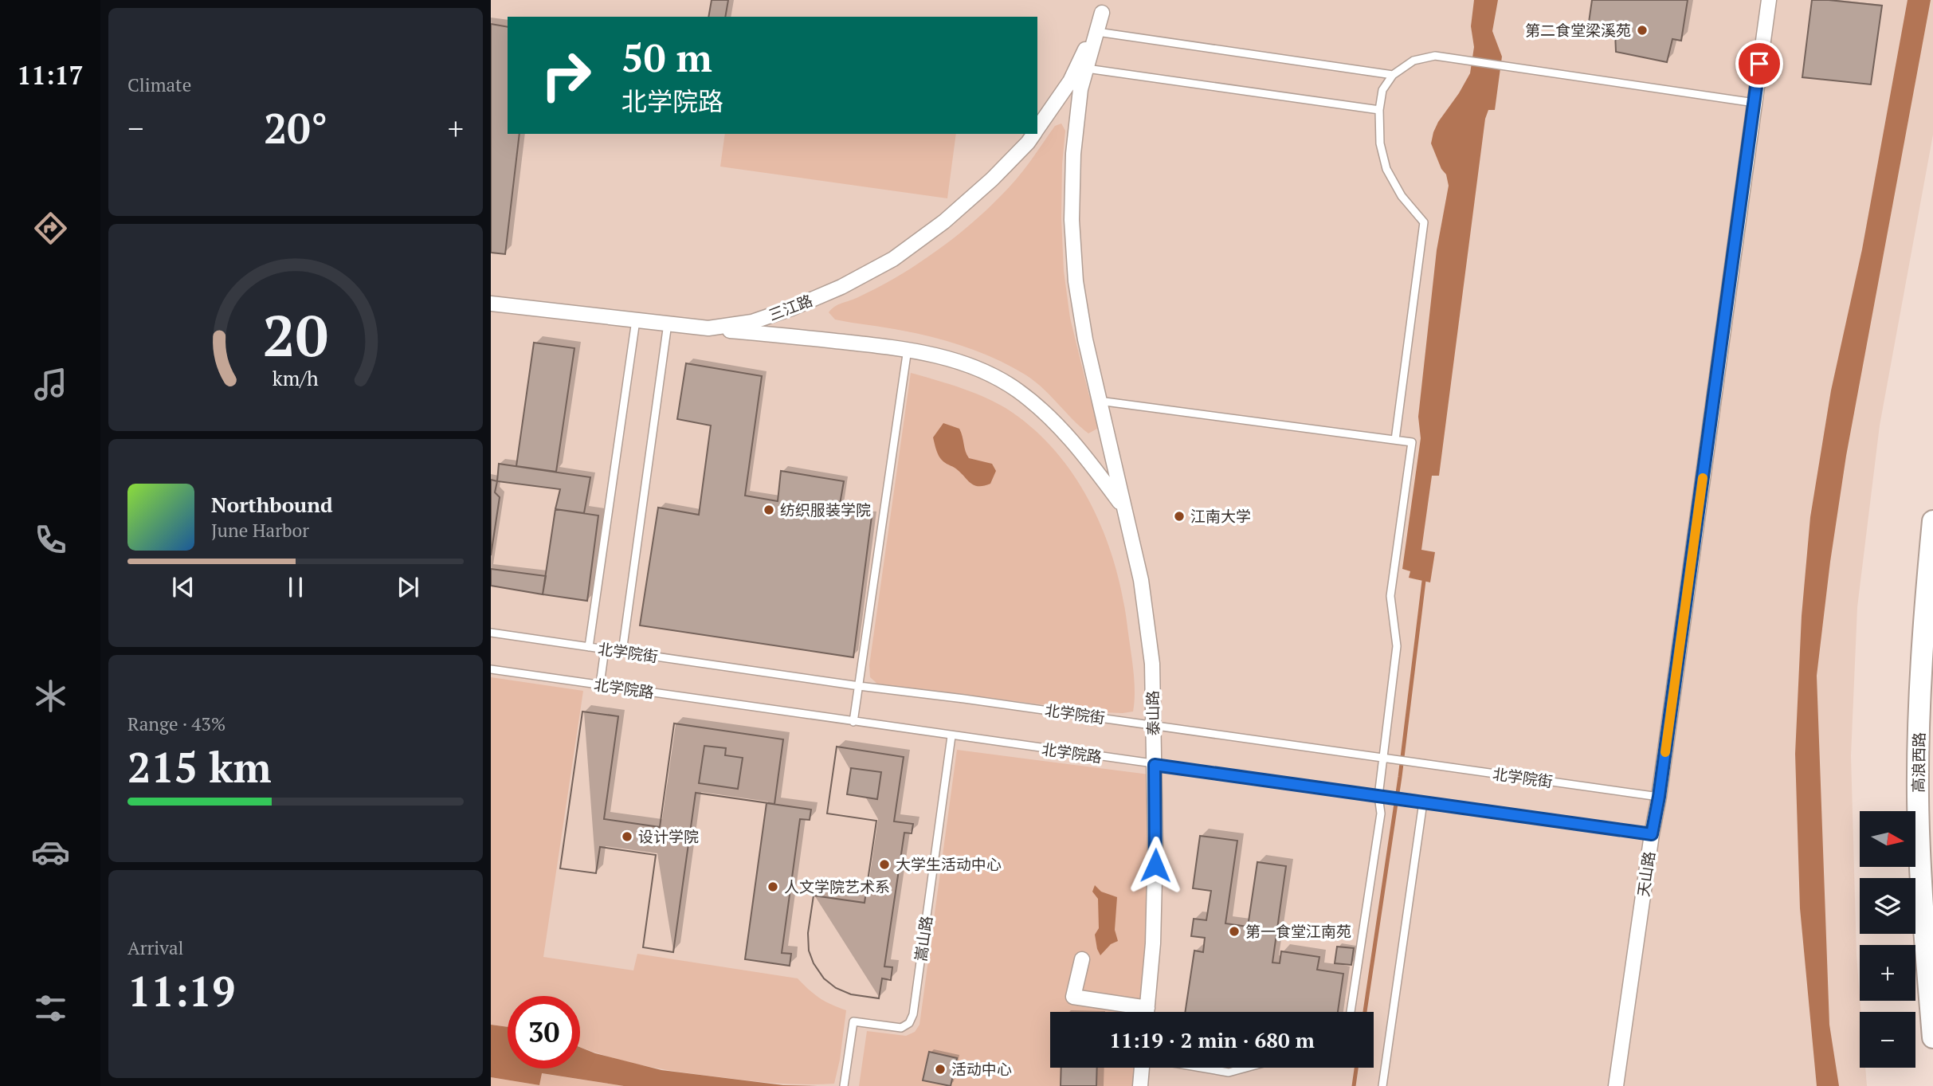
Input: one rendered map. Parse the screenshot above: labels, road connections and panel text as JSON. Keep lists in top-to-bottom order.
{
  "streets": {
    "main road": ["高浪西路"],
    "street": ["三江路", "泰山路", "天山路"],
    "lane": ["北学院街", "北学院路", "嵩山路"]
  },
  "crossings": [
    ["三江路", "泰山路"],
    ["北学院街", "泰山路"],
    ["北学院街", "天山路"],
    ["北学院路", "泰山路"],
    ["北学院路", "天山路"],
    ["北学院路", "嵩山路"]
  ],
  "places": [
    "第二食堂梁溪苑",
    "纺织服装学院",
    "江南大学",
    "设计学院",
    "大学生活动中心",
    "人文学院艺术系",
    "第一食堂江南苑",
    "活动中心"
  ],
  "north": "right",
  "page": {
    "tabs": "11:17",
    "tile": [
      "Climate",
      ["Range · 43%", "215 km"],
      ["Arrival", "11:19"]
    ],
    "turn": ["50 m", "北学院路"],
    "heat": ["−", "20°", "+"],
    "song": ["Northbound", "June Harbor"],
    "map_buttons": ["+", "−"],
    "limit": "30",
    "trip": "11:19 · 2 min · 680 m",
    "gauge": ["20", "km/h"]
  }
}
